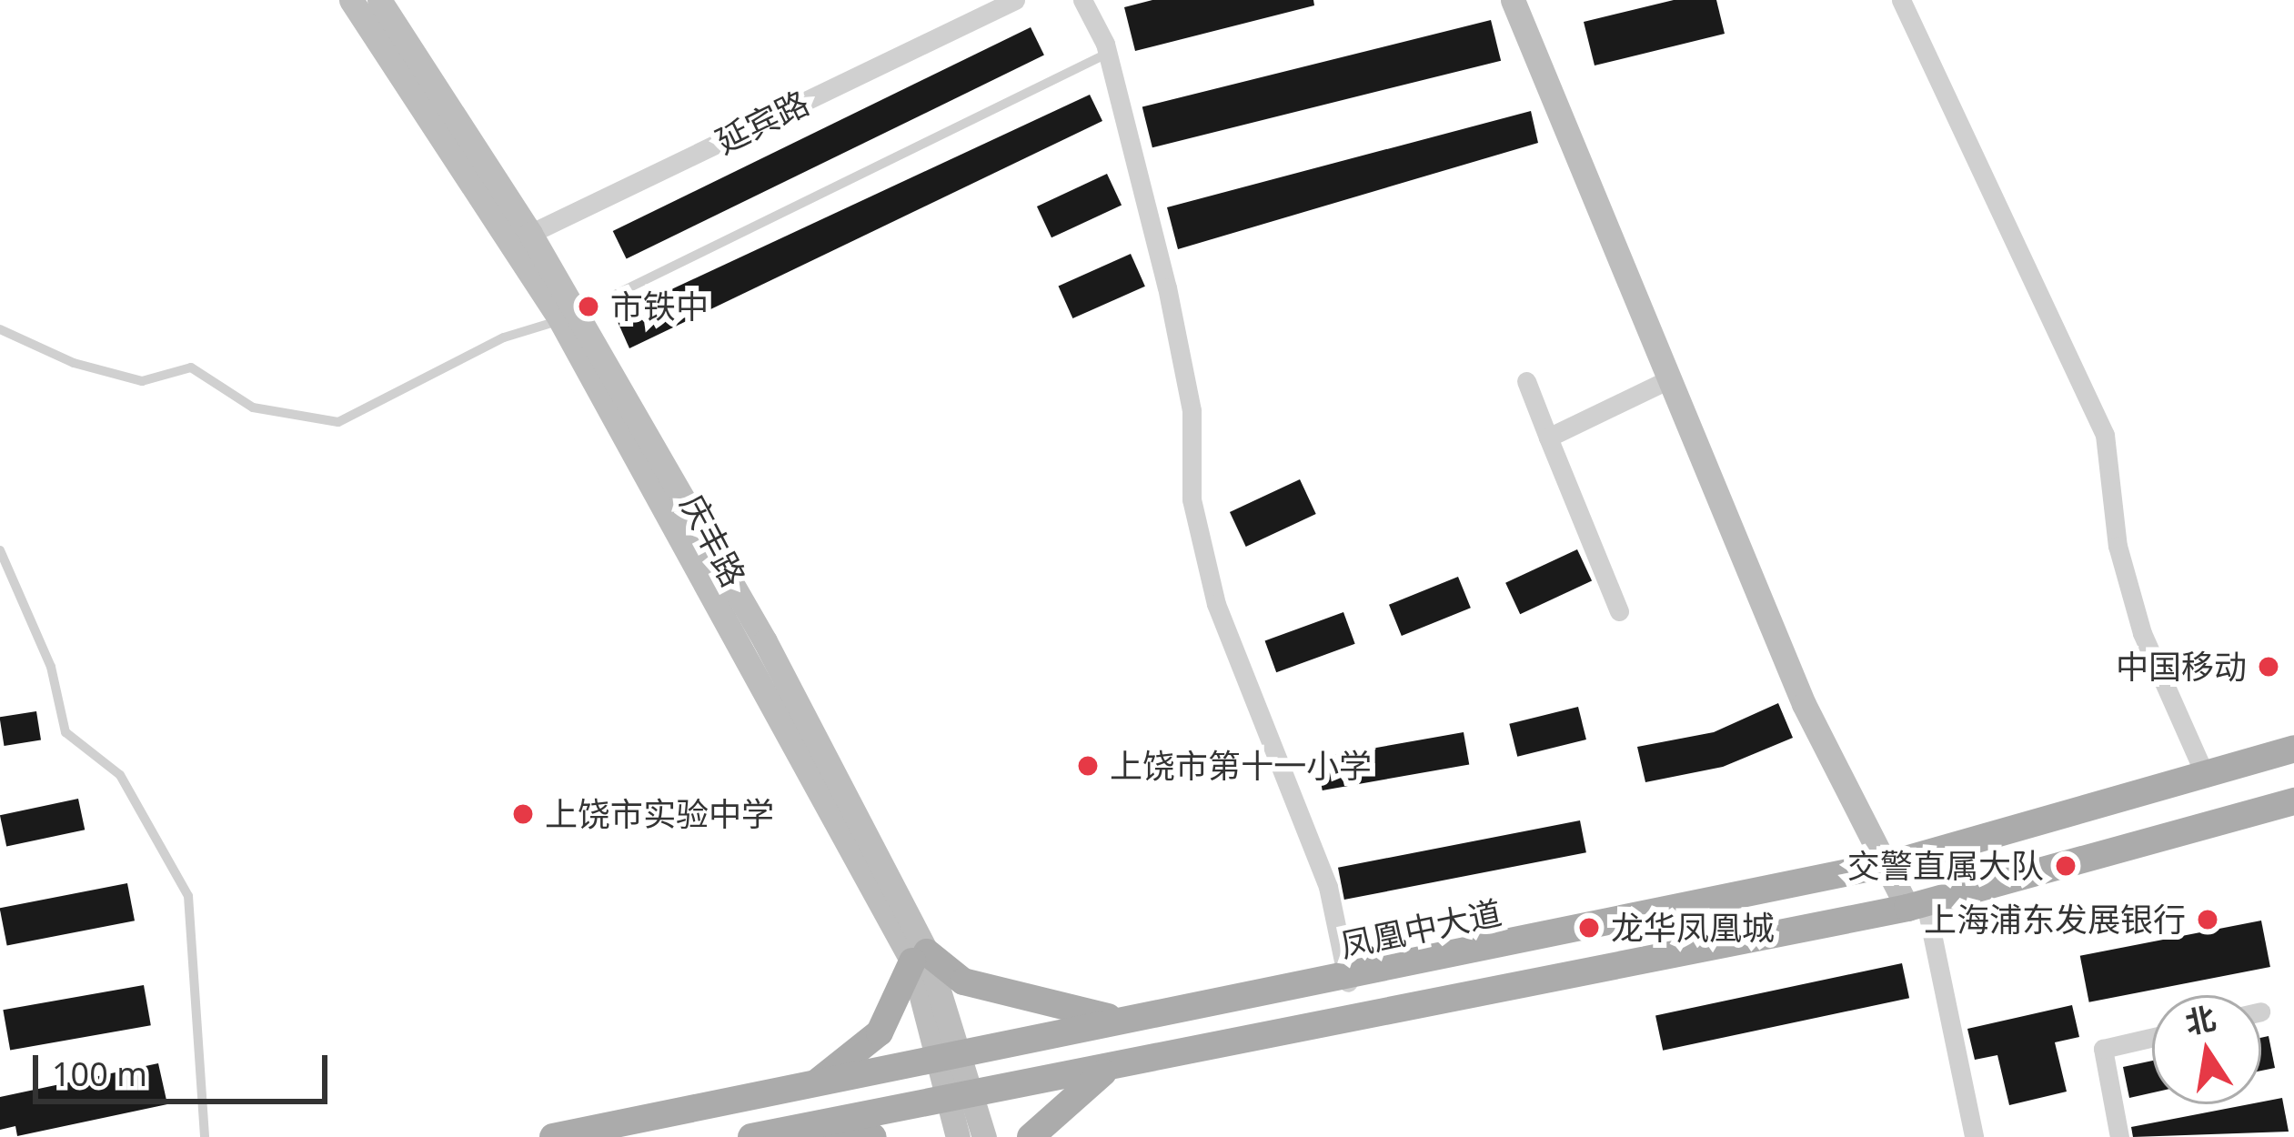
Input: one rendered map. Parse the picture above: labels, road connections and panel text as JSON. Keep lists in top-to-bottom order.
{
  "streets": {
    "main road": ["庆丰路", "凤凰中大道"],
    "street": ["延宾路"]
  },
  "crossings": [
    ["延宾路", "庆丰路"]
  ],
  "places": [
    "市铁中",
    "中国移动",
    "上饶市第十一小学",
    "上饶市实验中学",
    "交警直属大队",
    "上海浦东发展银行",
    "龙华凤凰城"
  ],
  "scale_bar": "100 m",
  "north": "top"
}
